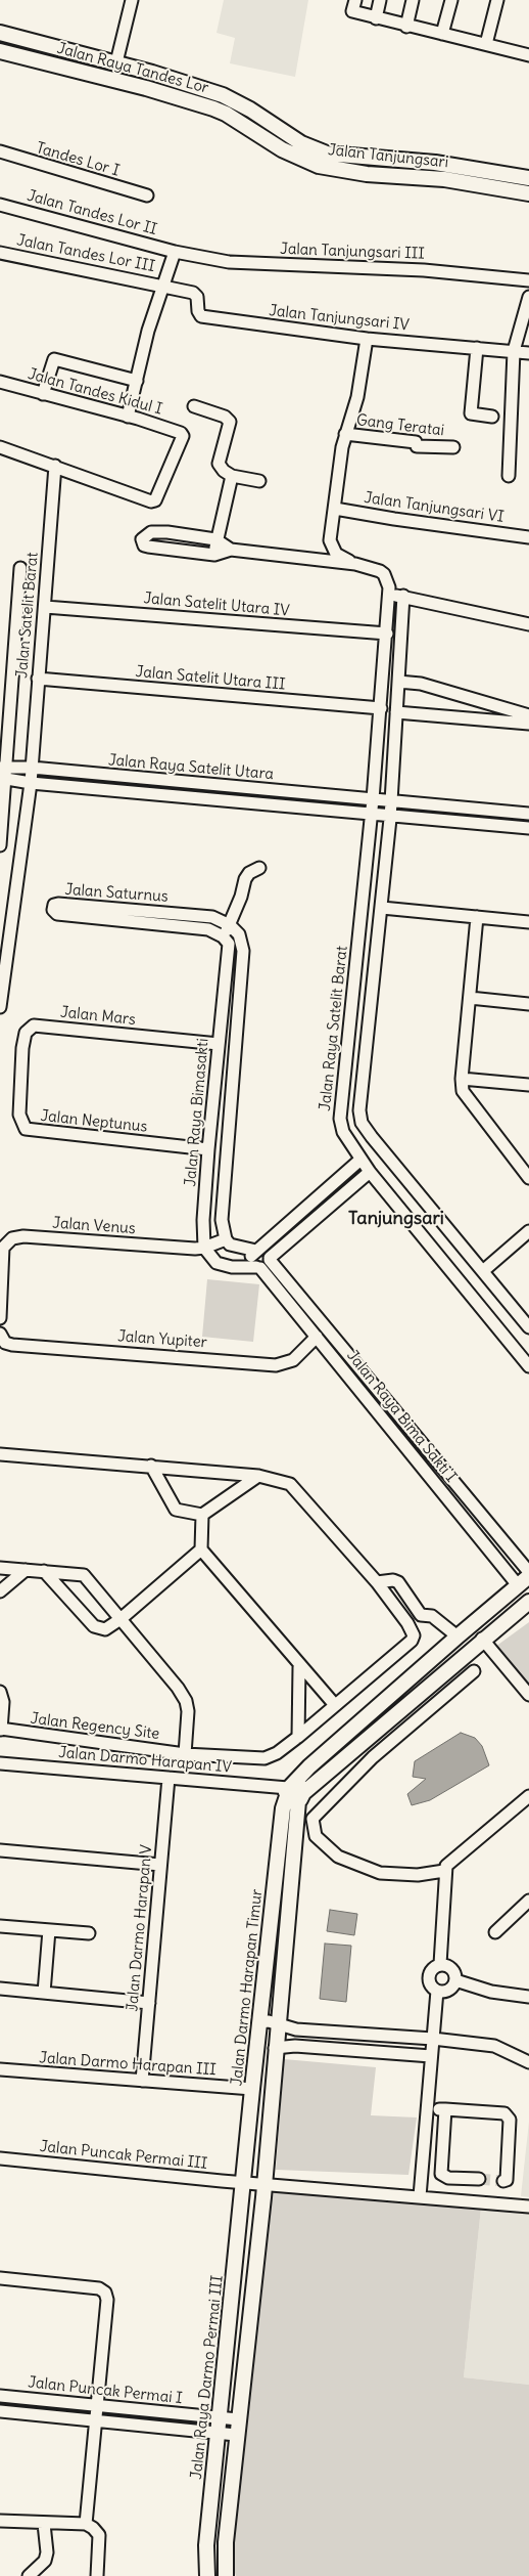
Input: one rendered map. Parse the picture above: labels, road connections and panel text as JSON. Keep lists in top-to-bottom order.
{
  "streets": {
    "main road": [
      "Jalan Raya Tandes Lor",
      "Jalan Tanjungsari",
      "Jalan Darmo Harapan Timur",
      "Jalan Raya Darmo Permai III"
    ],
    "street": [
      "Tandes Lor I",
      "Jalan Tandes Lor II",
      "Jalan Tanjungsari III",
      "Jalan Tandes Lor III",
      "Jalan Tanjungsari IV",
      "Jalan Tandes Kidul I",
      "Gang Teratai",
      "Jalan Tanjungsari VI",
      "Jalan Satelit Utara IV",
      "Jalan Satelit Barat",
      "Jalan Satelit Utara III",
      "Jalan Raya Satelit Utara",
      "Jalan Saturnus",
      "Jalan Mars",
      "Jalan Raya Satelit Barat",
      "Jalan Raya Bimasakti",
      "Jalan Neptunus",
      "Jalan Venus",
      "Jalan Yupiter",
      "Jalan Raya Bima Sakti I",
      "Jalan Regency Site",
      "Jalan Darmo Harapan IV",
      "Jalan Darmo Harapan V",
      "Jalan Darmo Harapan III",
      "Jalan Puncak Permai III",
      "Jalan Puncak Permai I"
    ]
  },
  "crossings": [
    ["Jalan Raya Tandes Lor", "Jalan Tanjungsari"],
    ["Jalan Tandes Lor II", "Jalan Tanjungsari III"],
    ["Jalan Tandes Lor III", "Jalan Tanjungsari IV"],
    ["Jalan Tandes Kidul I", "Jalan Satelit Barat"],
    ["Jalan Satelit Utara IV", "Jalan Satelit Barat"],
    ["Jalan Satelit Barat", "Jalan Satelit Utara III"],
    ["Jalan Satelit Barat", "Jalan Raya Satelit Utara"],
    ["Jalan Raya Satelit Utara", "Jalan Raya Satelit Barat"],
    ["Jalan Saturnus", "Jalan Raya Bimasakti"],
    ["Jalan Mars", "Jalan Raya Bimasakti"],
    ["Jalan Mars", "Jalan Neptunus"],
    ["Jalan Raya Bimasakti", "Jalan Neptunus"],
    ["Jalan Raya Bimasakti", "Jalan Venus"],
    ["Jalan Yupiter", "Jalan Raya Bima Sakti I"],
    ["Jalan Darmo Harapan IV", "Jalan Darmo Harapan V"],
    ["Jalan Darmo Harapan IV", "Jalan Darmo Harapan Timur"],
    ["Jalan Darmo Harapan V", "Jalan Darmo Harapan III"],
    ["Jalan Darmo Harapan Timur", "Jalan Darmo Harapan III"],
    ["Jalan Darmo Harapan Timur", "Jalan Puncak Permai III"],
    ["Jalan Darmo Harapan Timur", "Jalan Raya Darmo Permai III"],
    ["Jalan Puncak Permai III", "Jalan Raya Darmo Permai III"],
    ["Jalan Raya Darmo Permai III", "Jalan Puncak Permai I"]
  ],
  "districts": ["Tanjungsari"]
}
